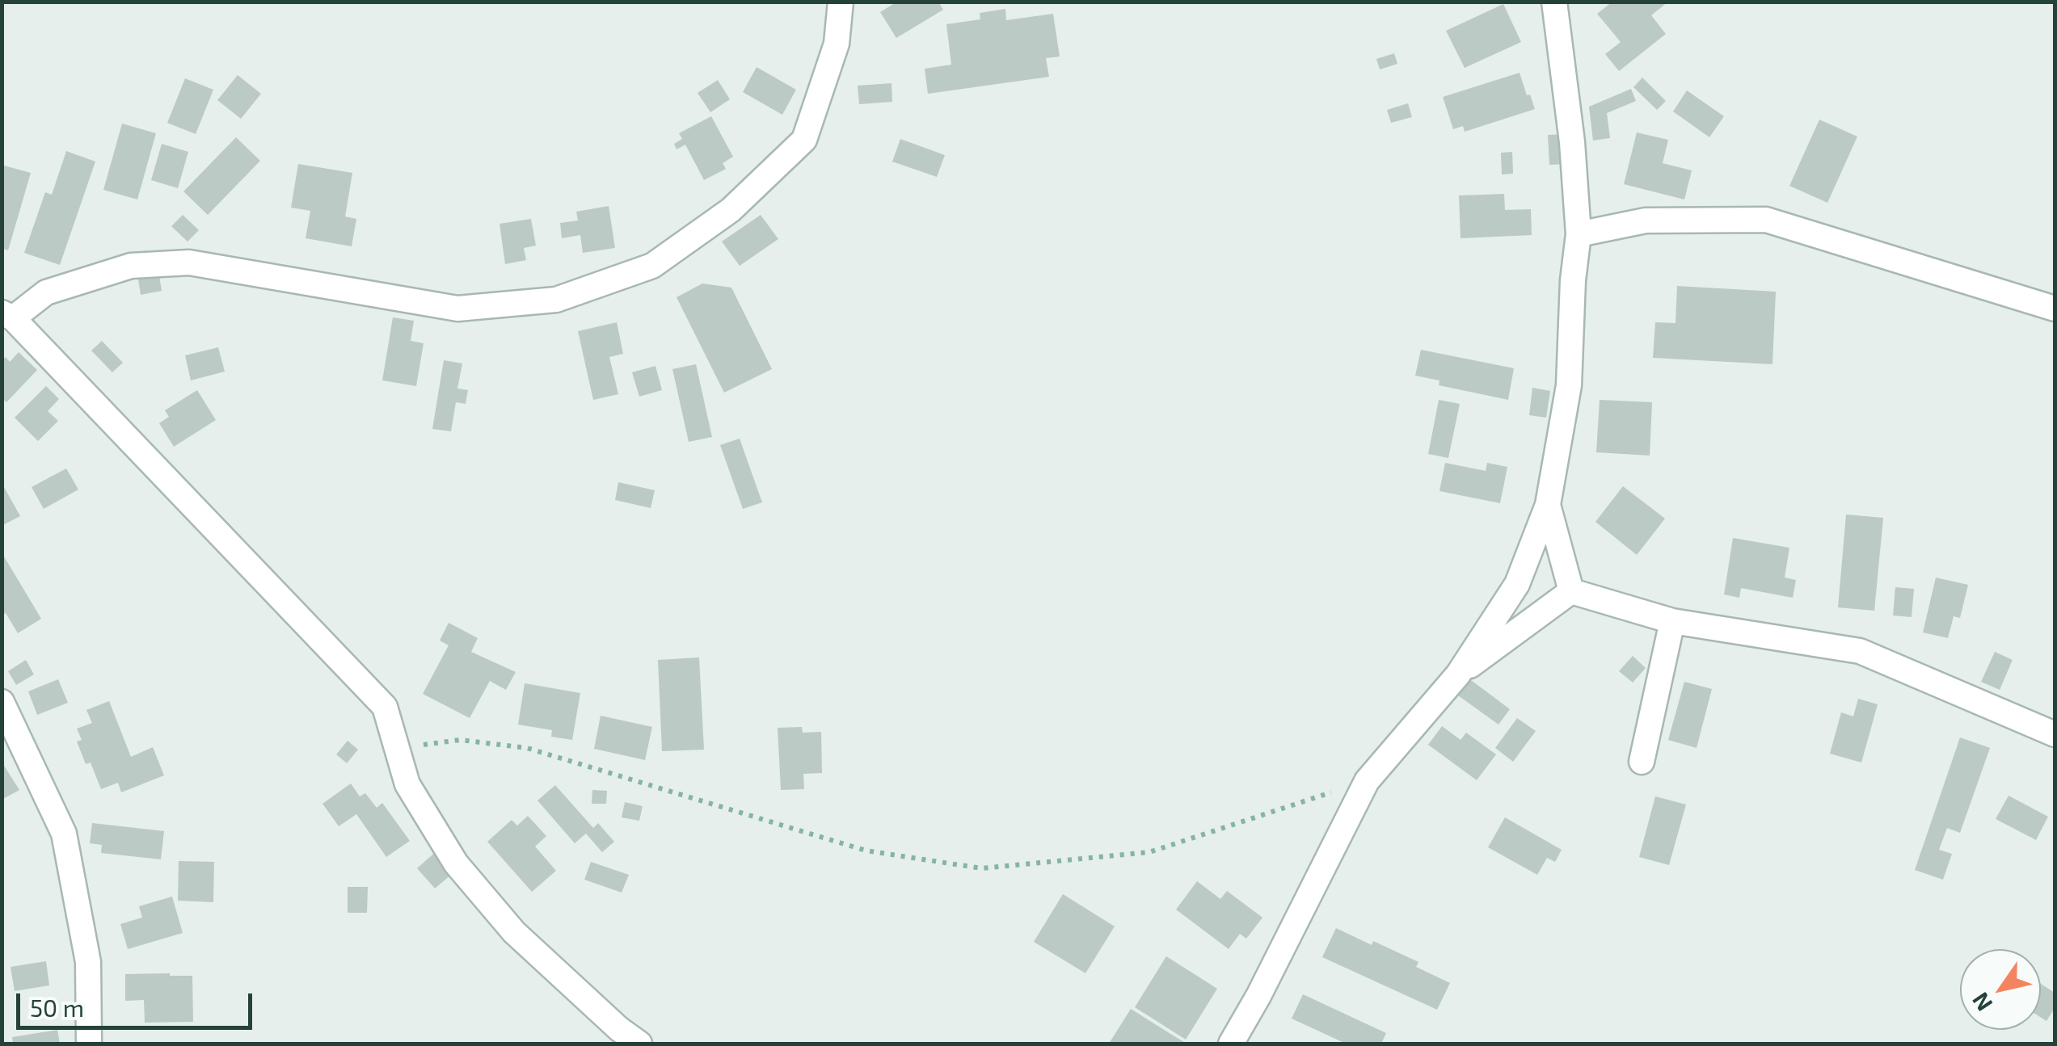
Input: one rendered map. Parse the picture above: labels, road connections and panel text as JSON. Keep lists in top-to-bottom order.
{
  "scale_bar": "50 m",
  "north": "bottom left"
}
